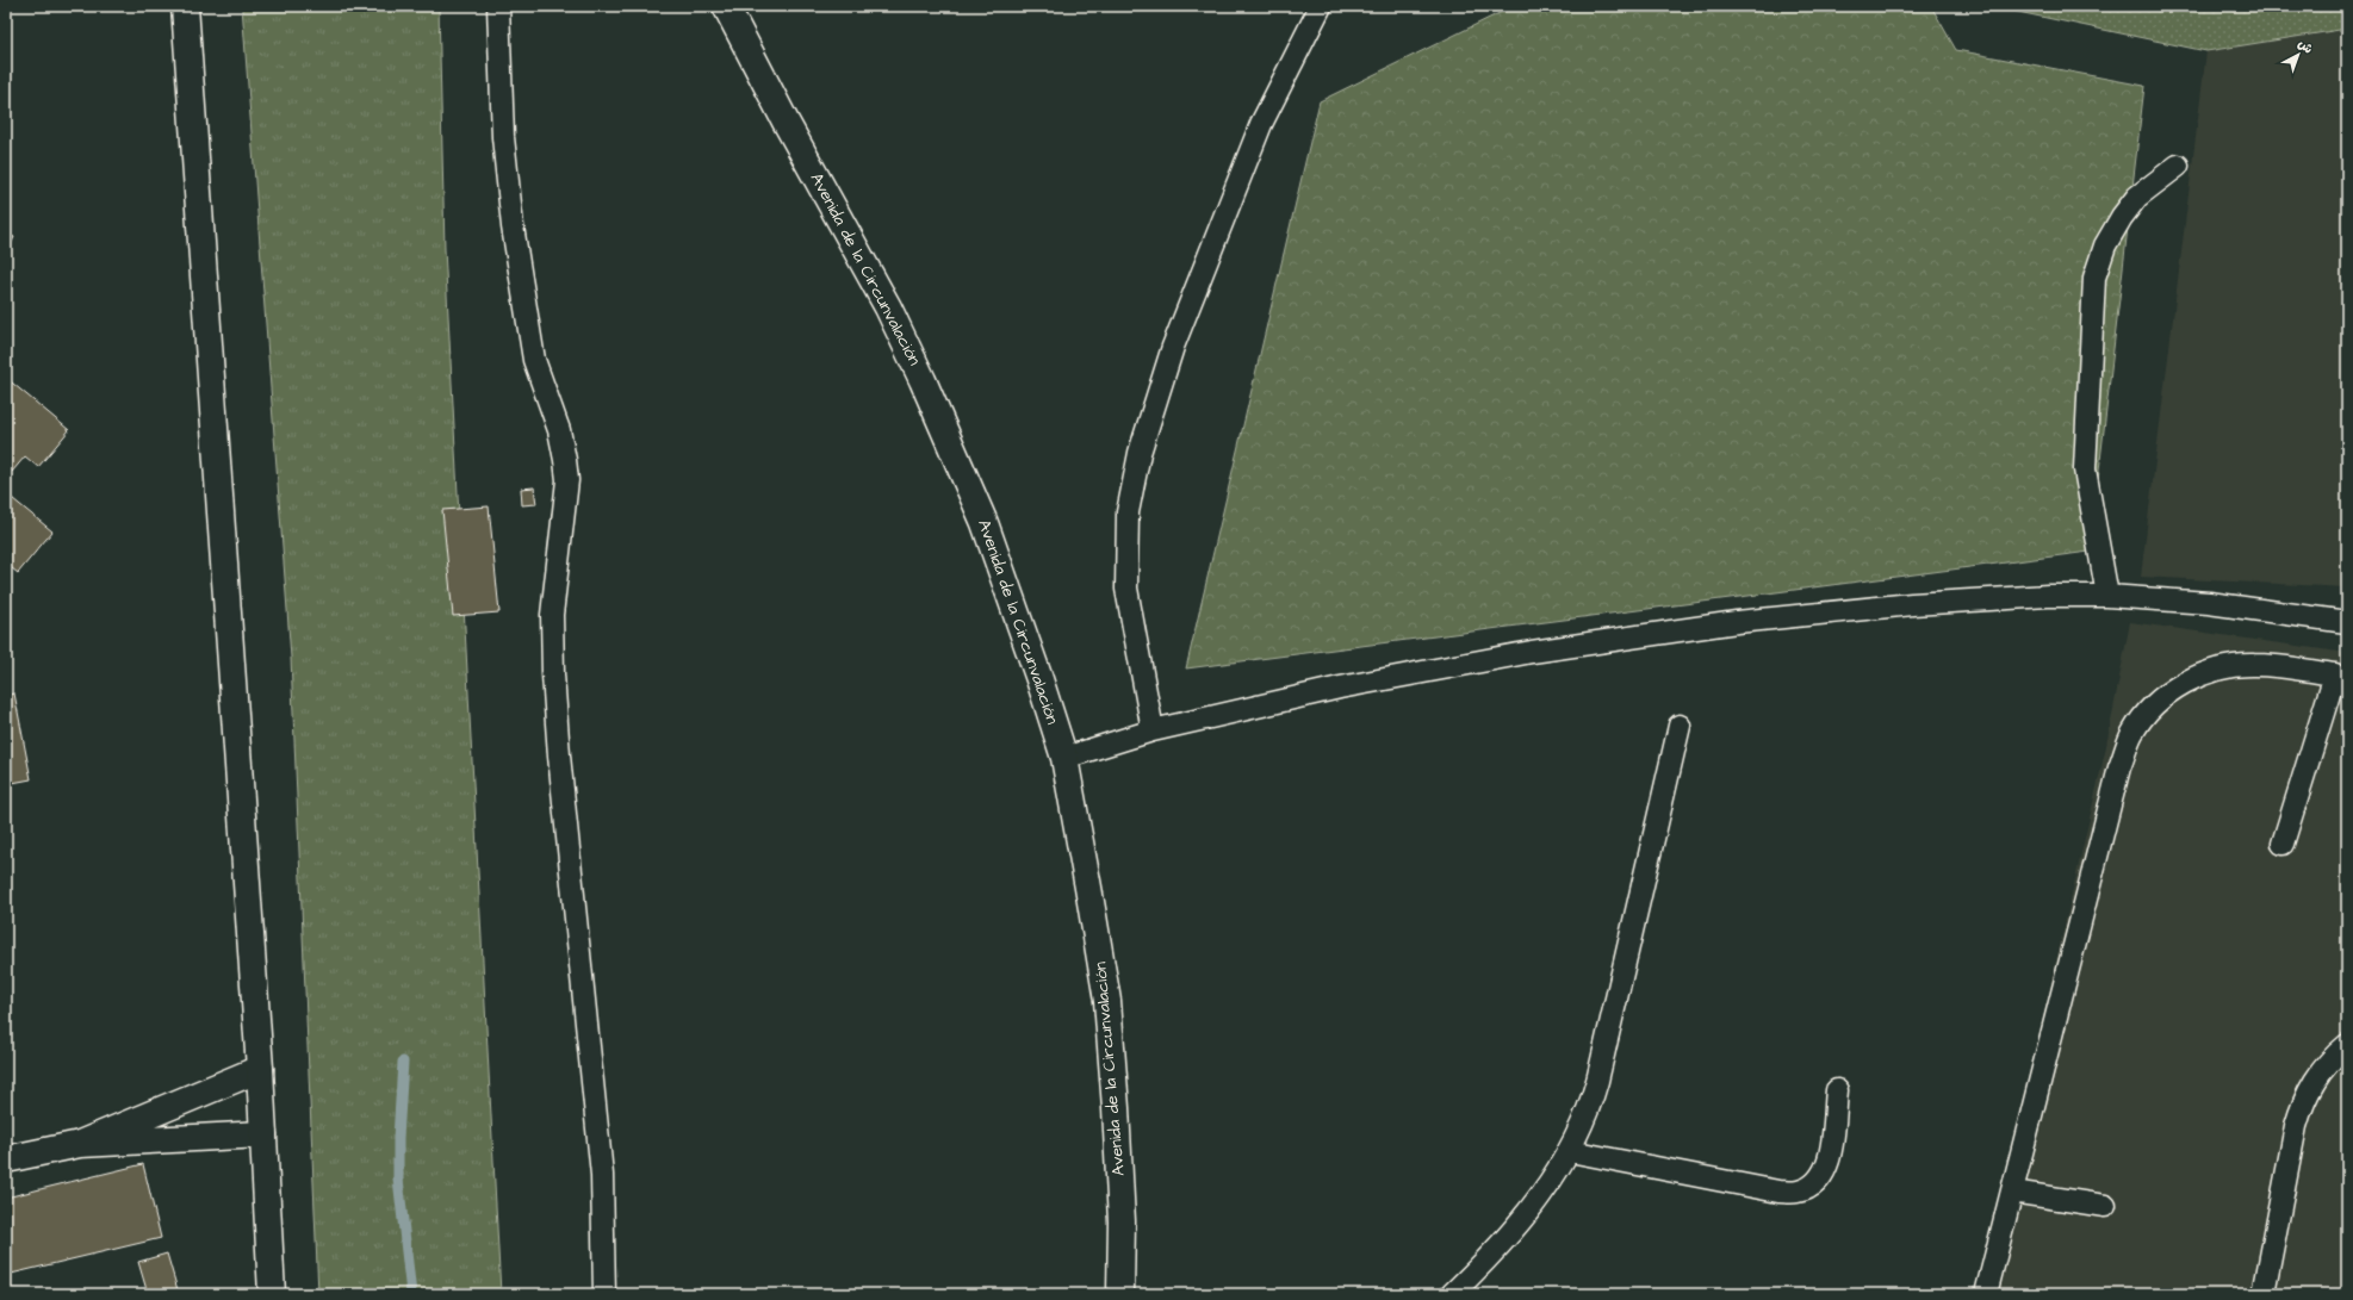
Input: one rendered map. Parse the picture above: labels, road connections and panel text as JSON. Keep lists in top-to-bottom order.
{
  "streets": {
    "street": ["Avenida de la Circunvalación"]
  },
  "north": "top right"
}
